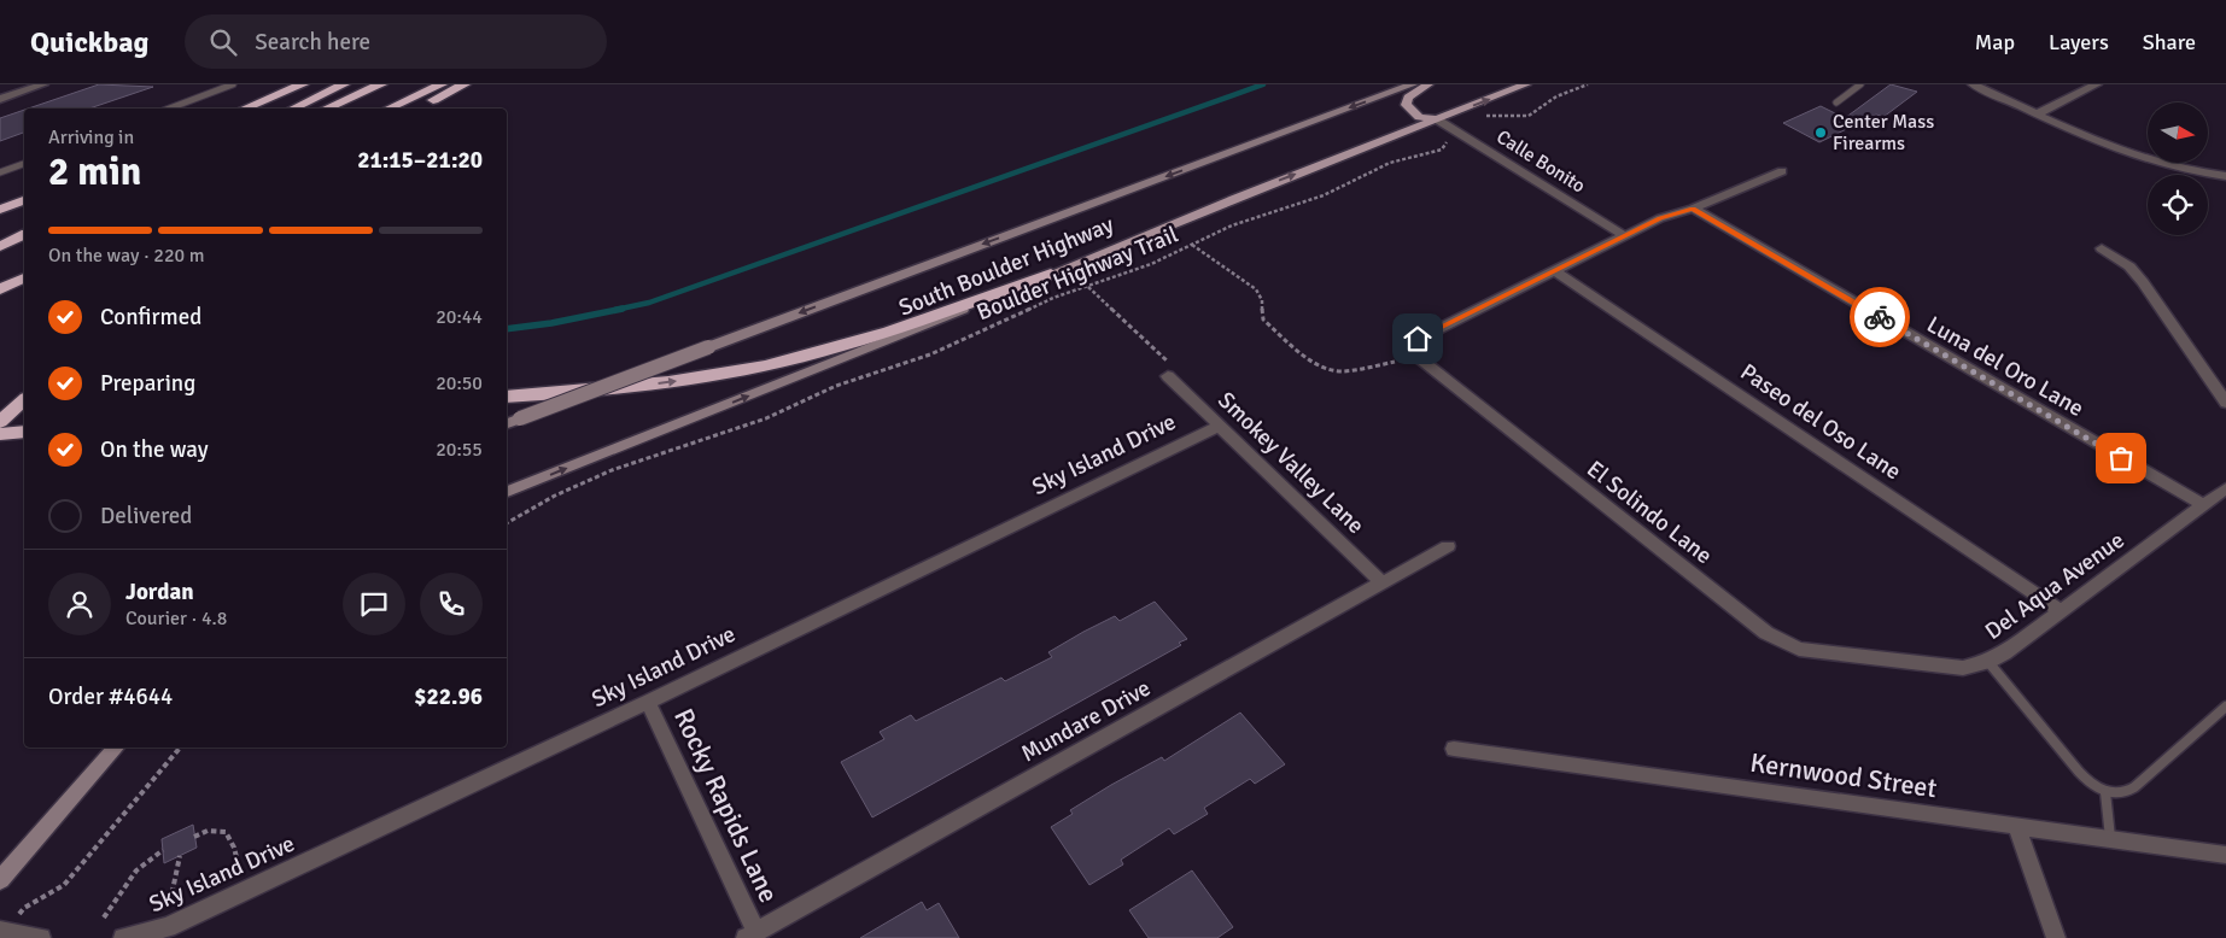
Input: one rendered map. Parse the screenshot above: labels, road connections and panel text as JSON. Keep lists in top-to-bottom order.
{
  "streets": {
    "main road": ["South Boulder Highway"],
    "street": [
      "Calle Bonito",
      "Luna del Oro Lane",
      "Paseo del Oso Lane",
      "Sky Island Drive",
      "Smokey Valley Lane",
      "El Solindo Lane",
      "Del Aqua Avenue",
      "Mundare Drive",
      "Kernwood Street",
      "Rocky Rapids Lane"
    ],
    "path": ["Boulder Highway Trail"]
  },
  "crossings": [
    ["Calle Bonito", "South Boulder Highway"],
    ["Calle Bonito", "Boulder Highway Trail"],
    ["Luna del Oro Lane", "Del Aqua Avenue"],
    ["Paseo del Oso Lane", "El Solindo Lane"],
    ["Paseo del Oso Lane", "Del Aqua Avenue"],
    ["Sky Island Drive", "Smokey Valley Lane"],
    ["Sky Island Drive", "Rocky Rapids Lane"],
    ["Smokey Valley Lane", "Mundare Drive"],
    ["El Solindo Lane", "Del Aqua Avenue"],
    ["Mundare Drive", "Rocky Rapids Lane"]
  ],
  "places": ["Center Mass Firearms"],
  "north": "right",
  "page": {
    "header": "Quickbag",
    "search": "Search here",
    "nav": ["Map", "Layers", "Share"],
    "heading": ["2 min", "Arriving in", "21:15–21:20"],
    "panel": [
      "Jordan",
      "Courier · 4.8",
      "Order #4644",
      "$22.96"
    ],
    "bar": "On the way · 220 m",
    "list": [
      ["Confirmed", "20:44"],
      ["Preparing", "20:50"],
      ["On the way", "20:55"],
      "Delivered"
    ]
  }
}
